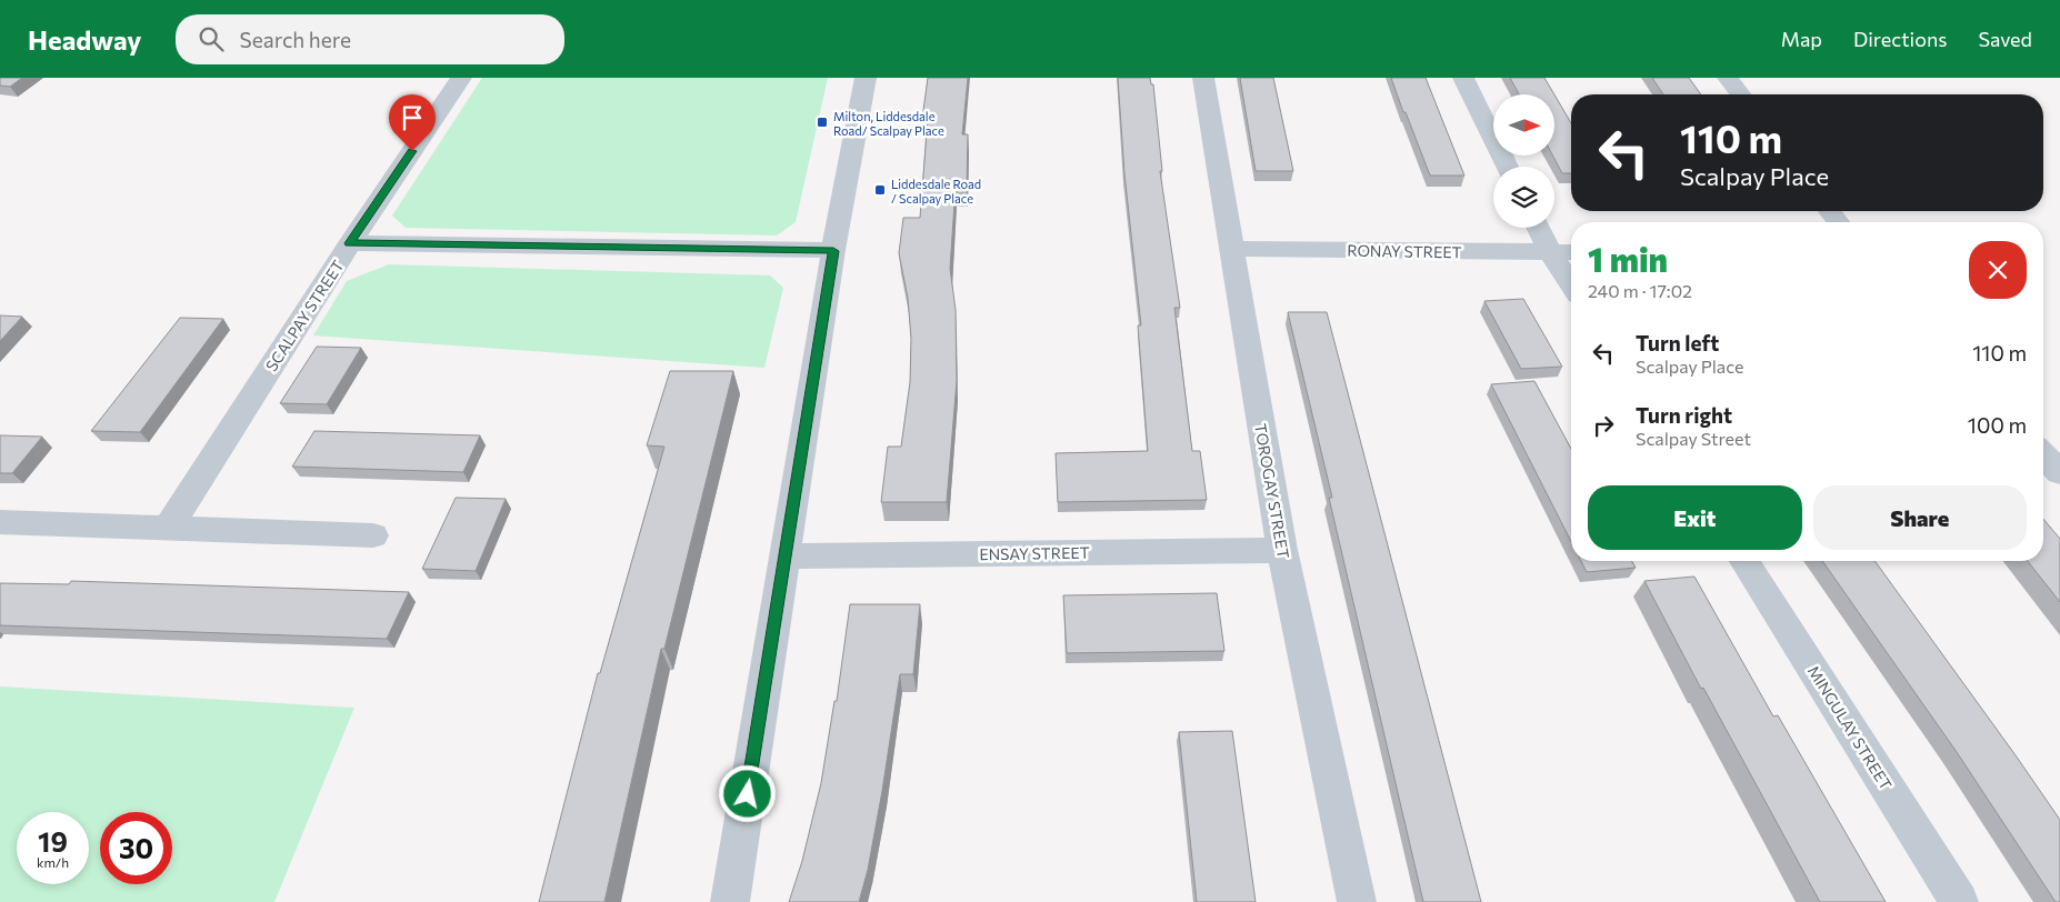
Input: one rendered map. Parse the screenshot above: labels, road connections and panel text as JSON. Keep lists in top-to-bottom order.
{
  "streets": {
    "street": [
      "RONAY STREET",
      "SCALPAY STREET",
      "TOROGAY STREET",
      "ENSAY STREET",
      "MINGULAY STREET"
    ]
  },
  "crossings": [
    ["RONAY STREET", "TOROGAY STREET"],
    ["TOROGAY STREET", "ENSAY STREET"]
  ],
  "places": {
    "transit": ["Milton, Liddesdale Road/ Scalpay Place", "Liddesdale Road / Scalpay Place"]
  },
  "north": "right",
  "page": {
    "header": "Headway",
    "search": "Search here",
    "nav": ["Map", "Directions", "Saved"],
    "turn": ["110 m", "Scalpay Place"],
    "heading": ["1 min", "240 m · 17:02"],
    "list": [
      {
        "name": "Turn left",
        "note": "Scalpay Place",
        "value": "110 m"
      },
      {
        "name": "Turn right",
        "note": "Scalpay Street",
        "value": "100 m"
      }
    ],
    "buttons": ["Exit", "Share"],
    "speed": "19 km/h",
    "limit": "30"
  }
}
